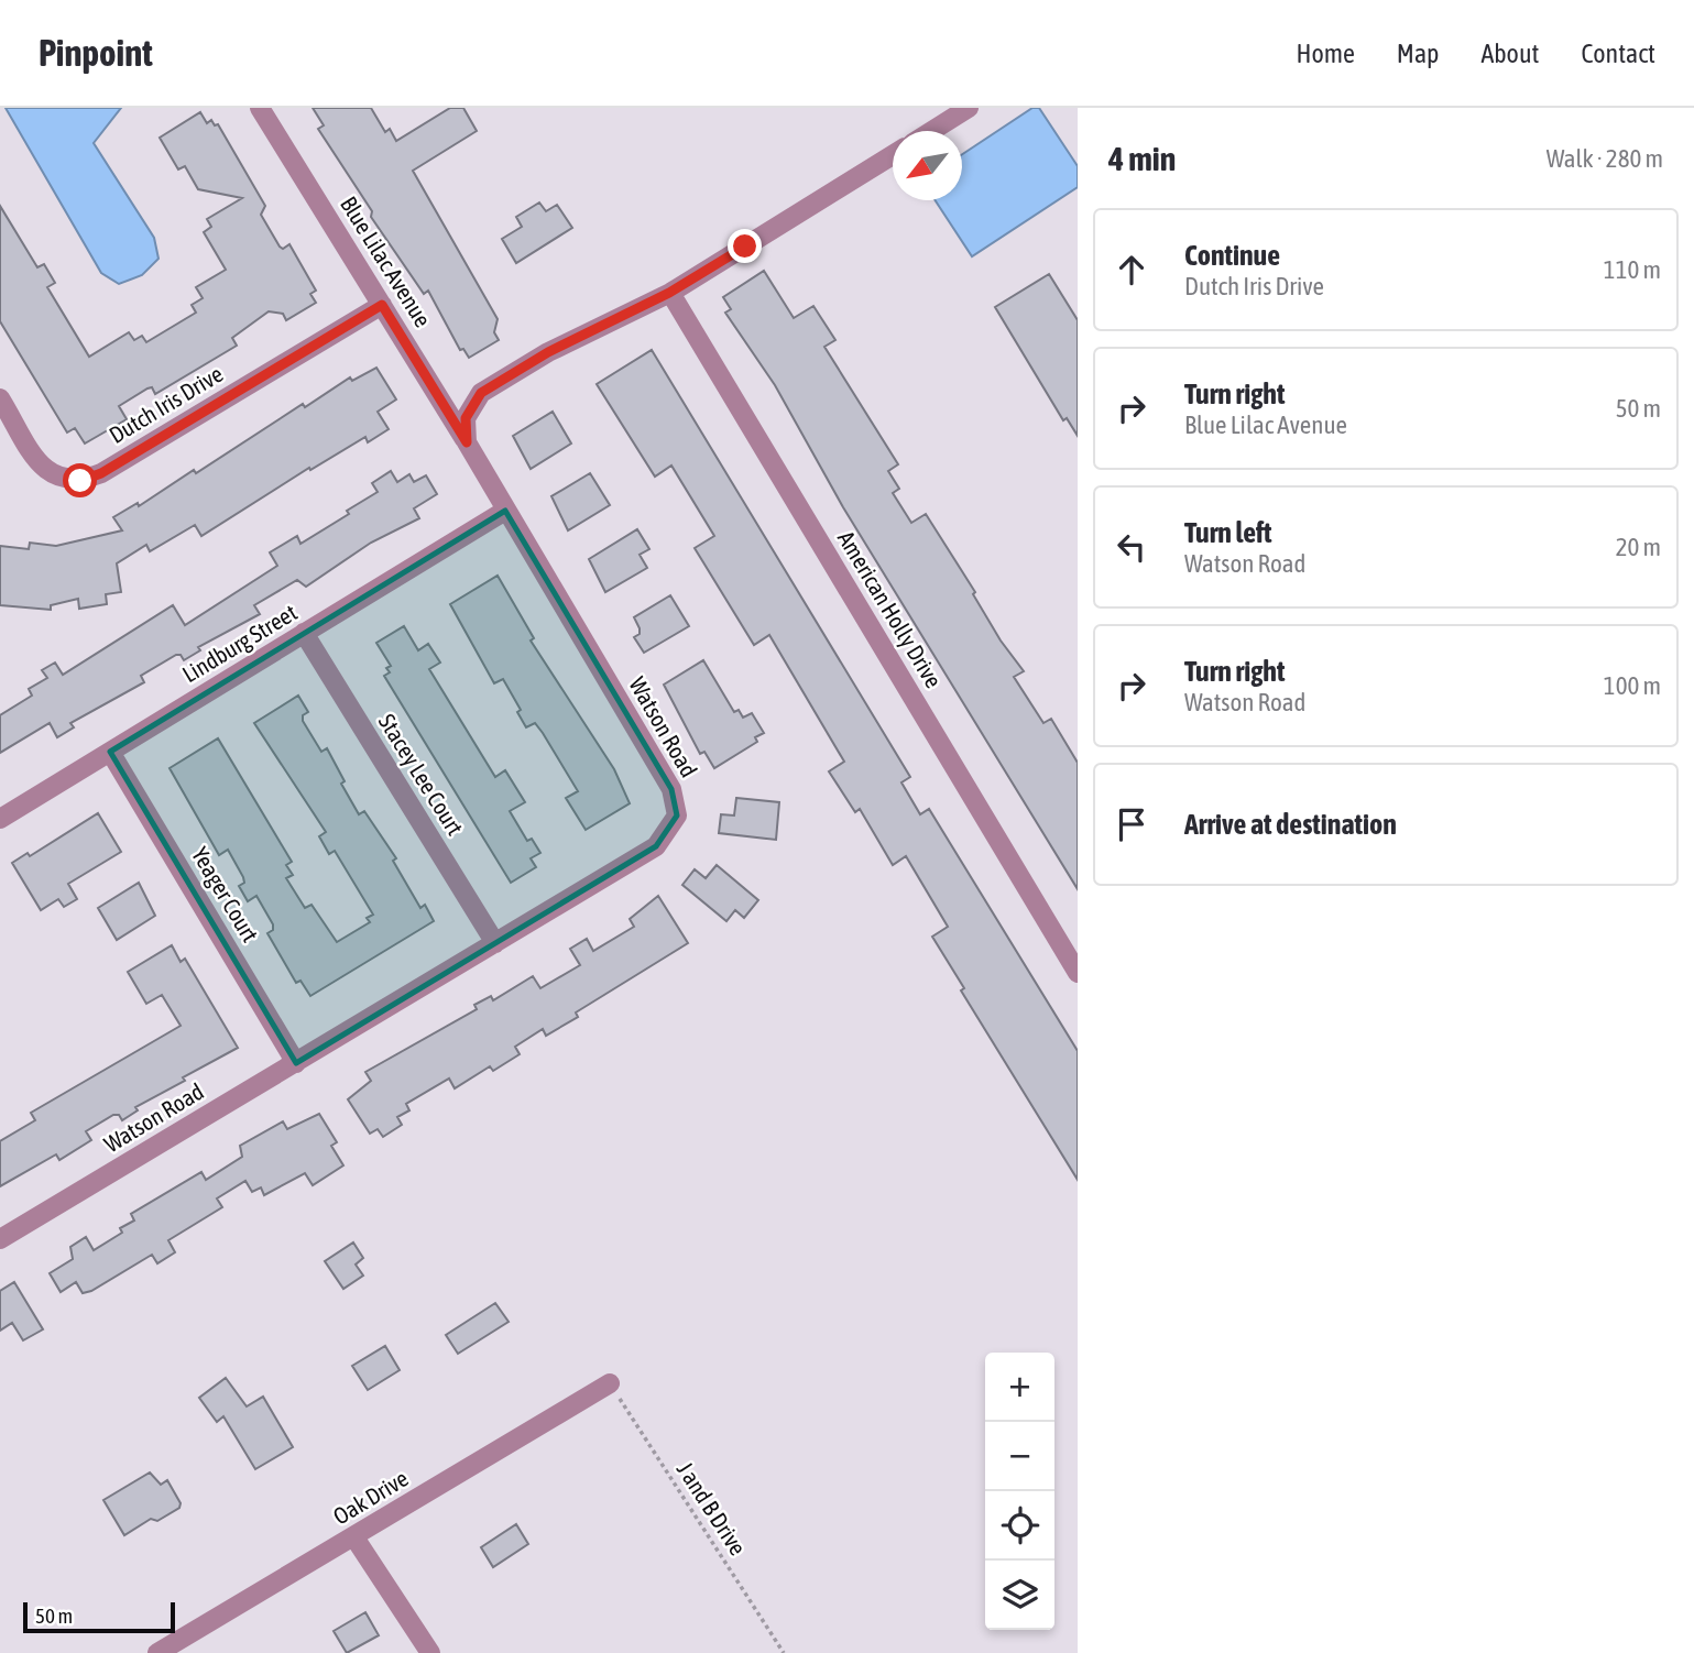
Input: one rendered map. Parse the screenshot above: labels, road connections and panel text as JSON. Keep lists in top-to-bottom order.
{
  "streets": {
    "street": [
      "Blue Lilac Avenue",
      "Dutch Iris Drive",
      "American Holly Drive",
      "Lindburg Street",
      "Watson Road",
      "Stacey Lee Court",
      "Yeager Court",
      "Oak Drive"
    ],
    "path": ["J and B Drive"]
  },
  "crossings": [
    ["Blue Lilac Avenue", "Dutch Iris Drive"],
    ["Blue Lilac Avenue", "Watson Road"],
    ["Lindburg Street", "Watson Road"],
    ["Lindburg Street", "Stacey Lee Court"],
    ["Lindburg Street", "Yeager Court"],
    ["Watson Road", "Stacey Lee Court"],
    ["Watson Road", "Yeager Court"],
    ["Oak Drive", "J and B Drive"]
  ],
  "scale_bar": "50 m",
  "north": "bottom left",
  "page": {
    "header": "Pinpoint",
    "nav": [
      "Home",
      "Map",
      "About",
      "Contact"
    ],
    "heading": ["4 min", "Walk · 280 m"],
    "list": [
      ["Continue", "Dutch Iris Drive", "110 m"],
      ["Turn right", "Blue Lilac Avenue", "50 m"],
      ["Turn left", "Watson Road", "20 m"],
      ["Turn right", "Watson Road", "100 m"],
      "Arrive at destination"
    ],
    "map_buttons": ["+", "−"],
    "scale": "50 m"
  }
}
